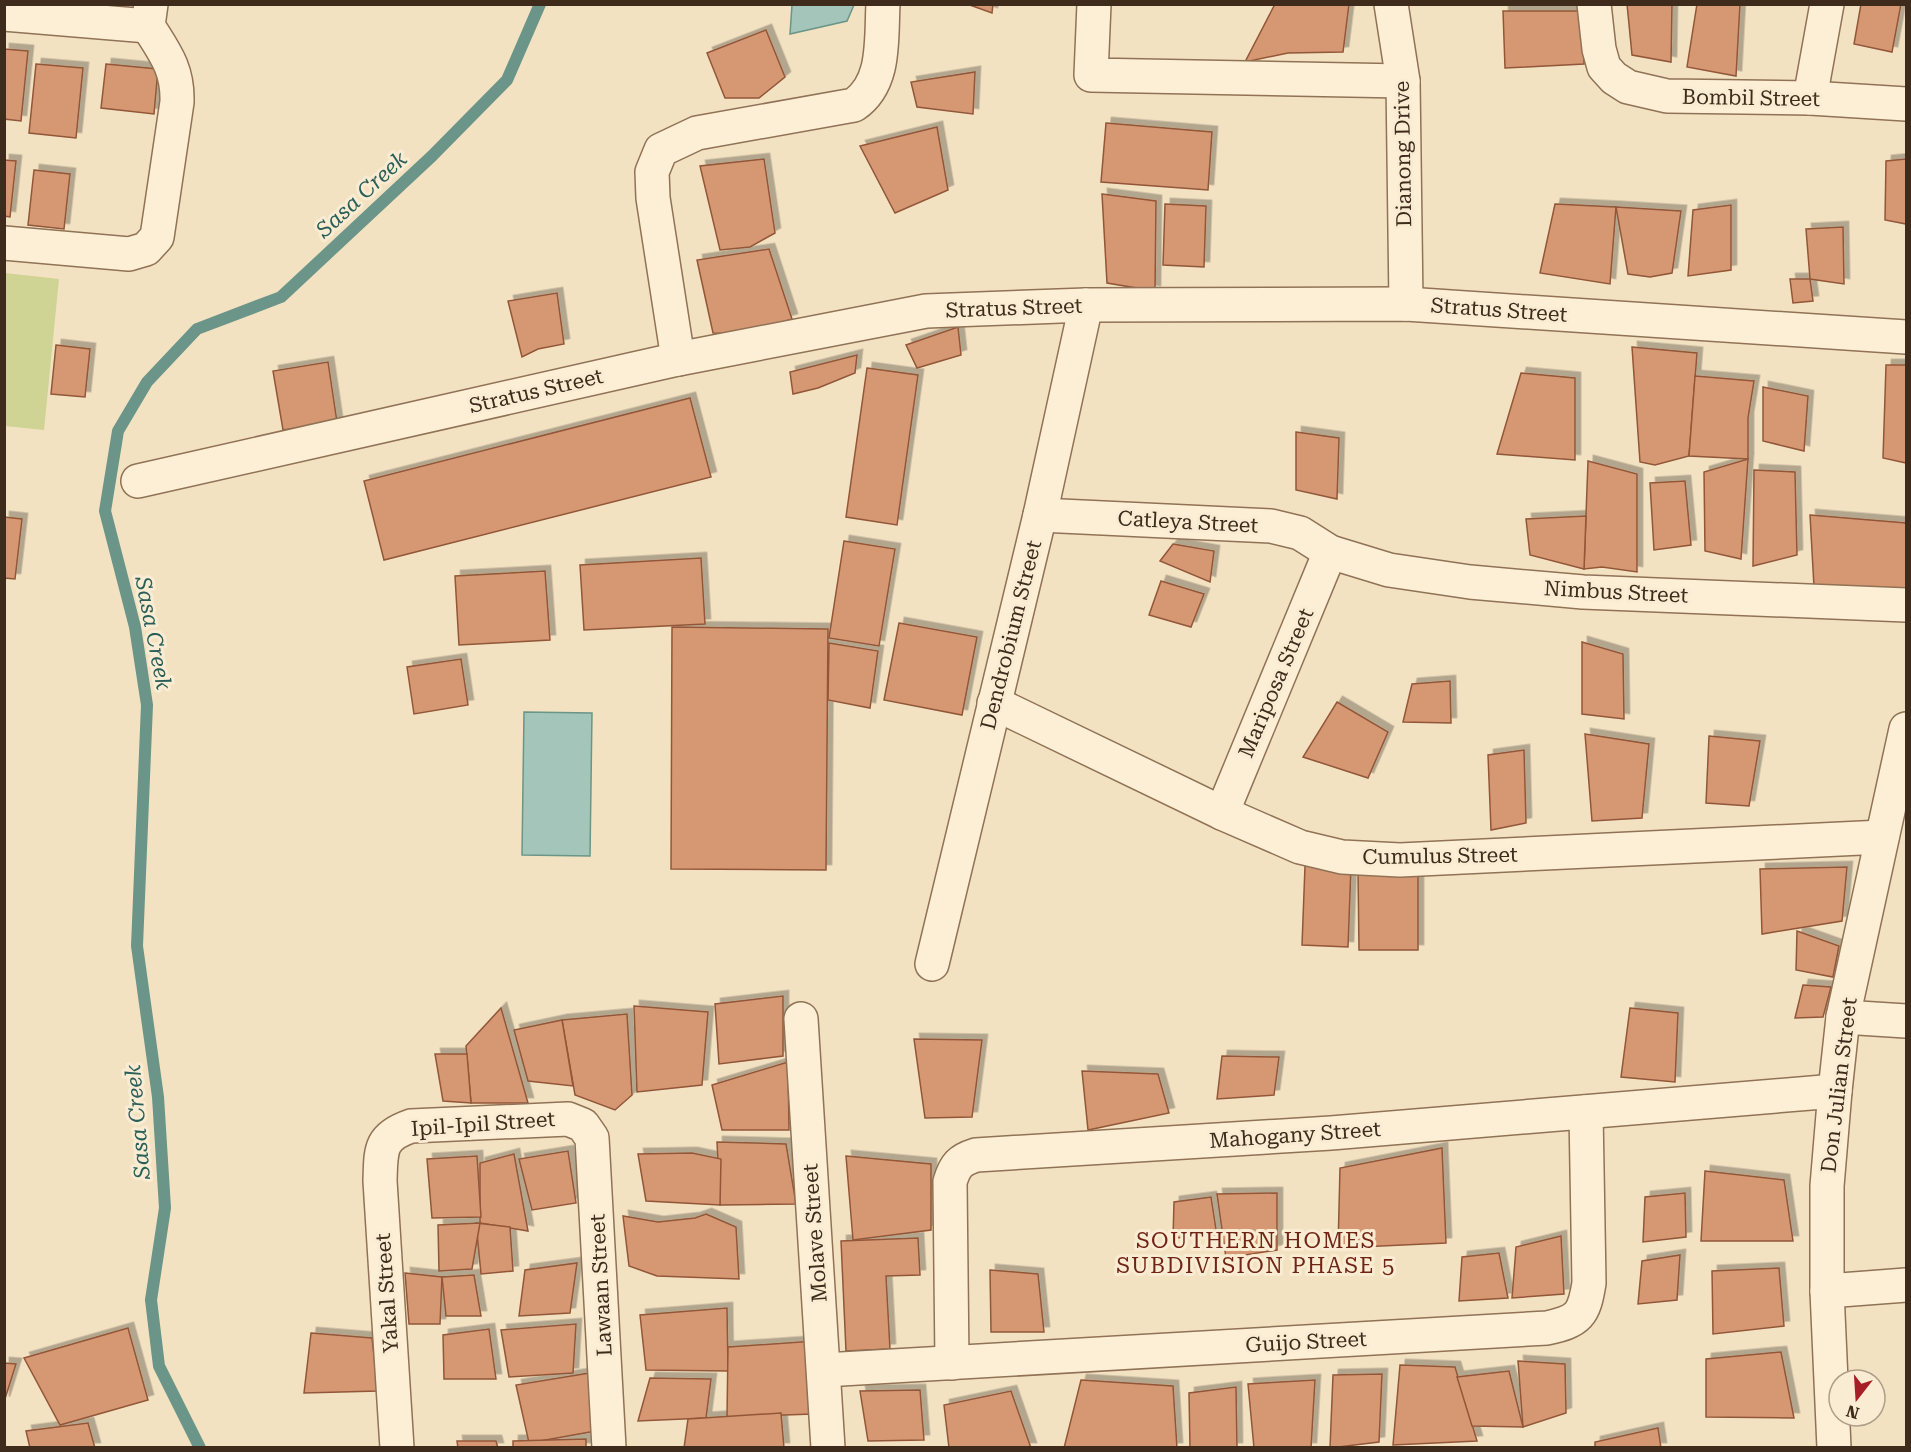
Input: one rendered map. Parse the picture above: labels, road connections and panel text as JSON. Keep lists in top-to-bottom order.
{
  "streets": {
    "street": [
      "Bombil Street",
      "Dianong Drive",
      "Stratus Street",
      "Catleya Street",
      "Nimbus Street",
      "Dendrobium Street",
      "Mariposa Street",
      "Cumulus Street",
      "Don Julian Street",
      "Ipil-Ipil Street",
      "Mahogany Street",
      "Molave Street",
      "Lawaan Street",
      "Yakal Street",
      "Guijo Street"
    ]
  },
  "crossings": [
    ["Dianong Drive", "Stratus Street"],
    ["Stratus Street", "Dendrobium Street"],
    ["Catleya Street", "Nimbus Street"],
    ["Catleya Street", "Dendrobium Street"],
    ["Catleya Street", "Mariposa Street"],
    ["Nimbus Street", "Mariposa Street"],
    ["Dendrobium Street", "Cumulus Street"],
    ["Mariposa Street", "Cumulus Street"],
    ["Cumulus Street", "Don Julian Street"],
    ["Don Julian Street", "Mahogany Street"],
    ["Ipil-Ipil Street", "Lawaan Street"],
    ["Ipil-Ipil Street", "Yakal Street"],
    ["Mahogany Street", "Guijo Street"],
    ["Molave Street", "Guijo Street"]
  ],
  "districts": ["SOUTHERN HOMES SUBDIVISION PHASE 5"],
  "water": ["Sasa Creek"],
  "north": "bottom"
}
